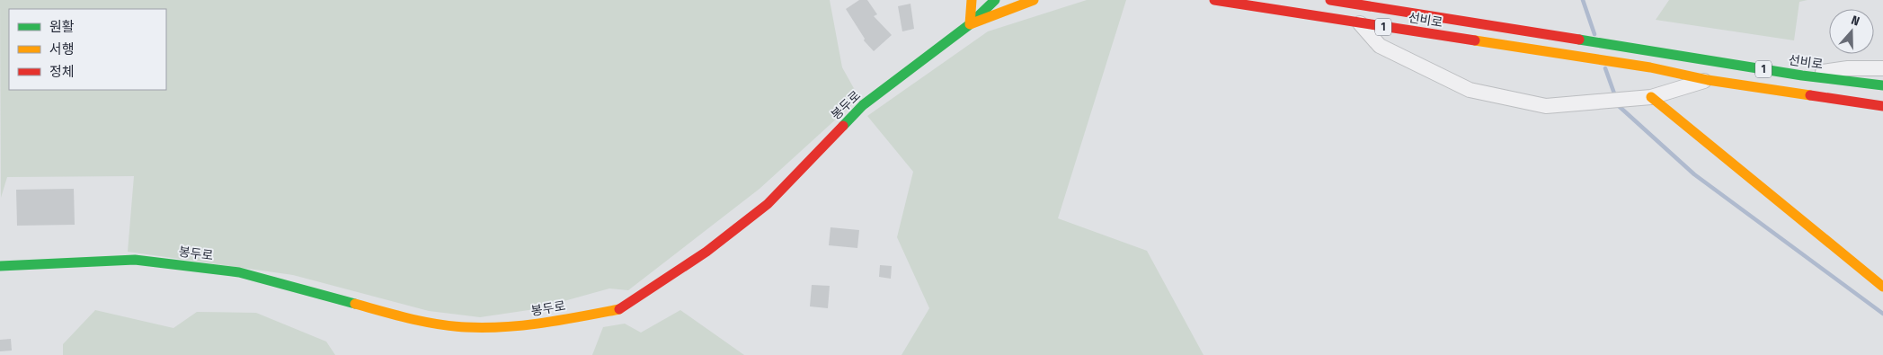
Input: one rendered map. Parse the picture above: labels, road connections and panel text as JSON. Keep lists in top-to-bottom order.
{
  "streets": {
    "main road": ["선비로", "1", "봉두로"]
  },
  "crossings": [
    ["선비로", "1"]
  ],
  "legend": ["원활", "서행", "정체"],
  "north": "top"
}
